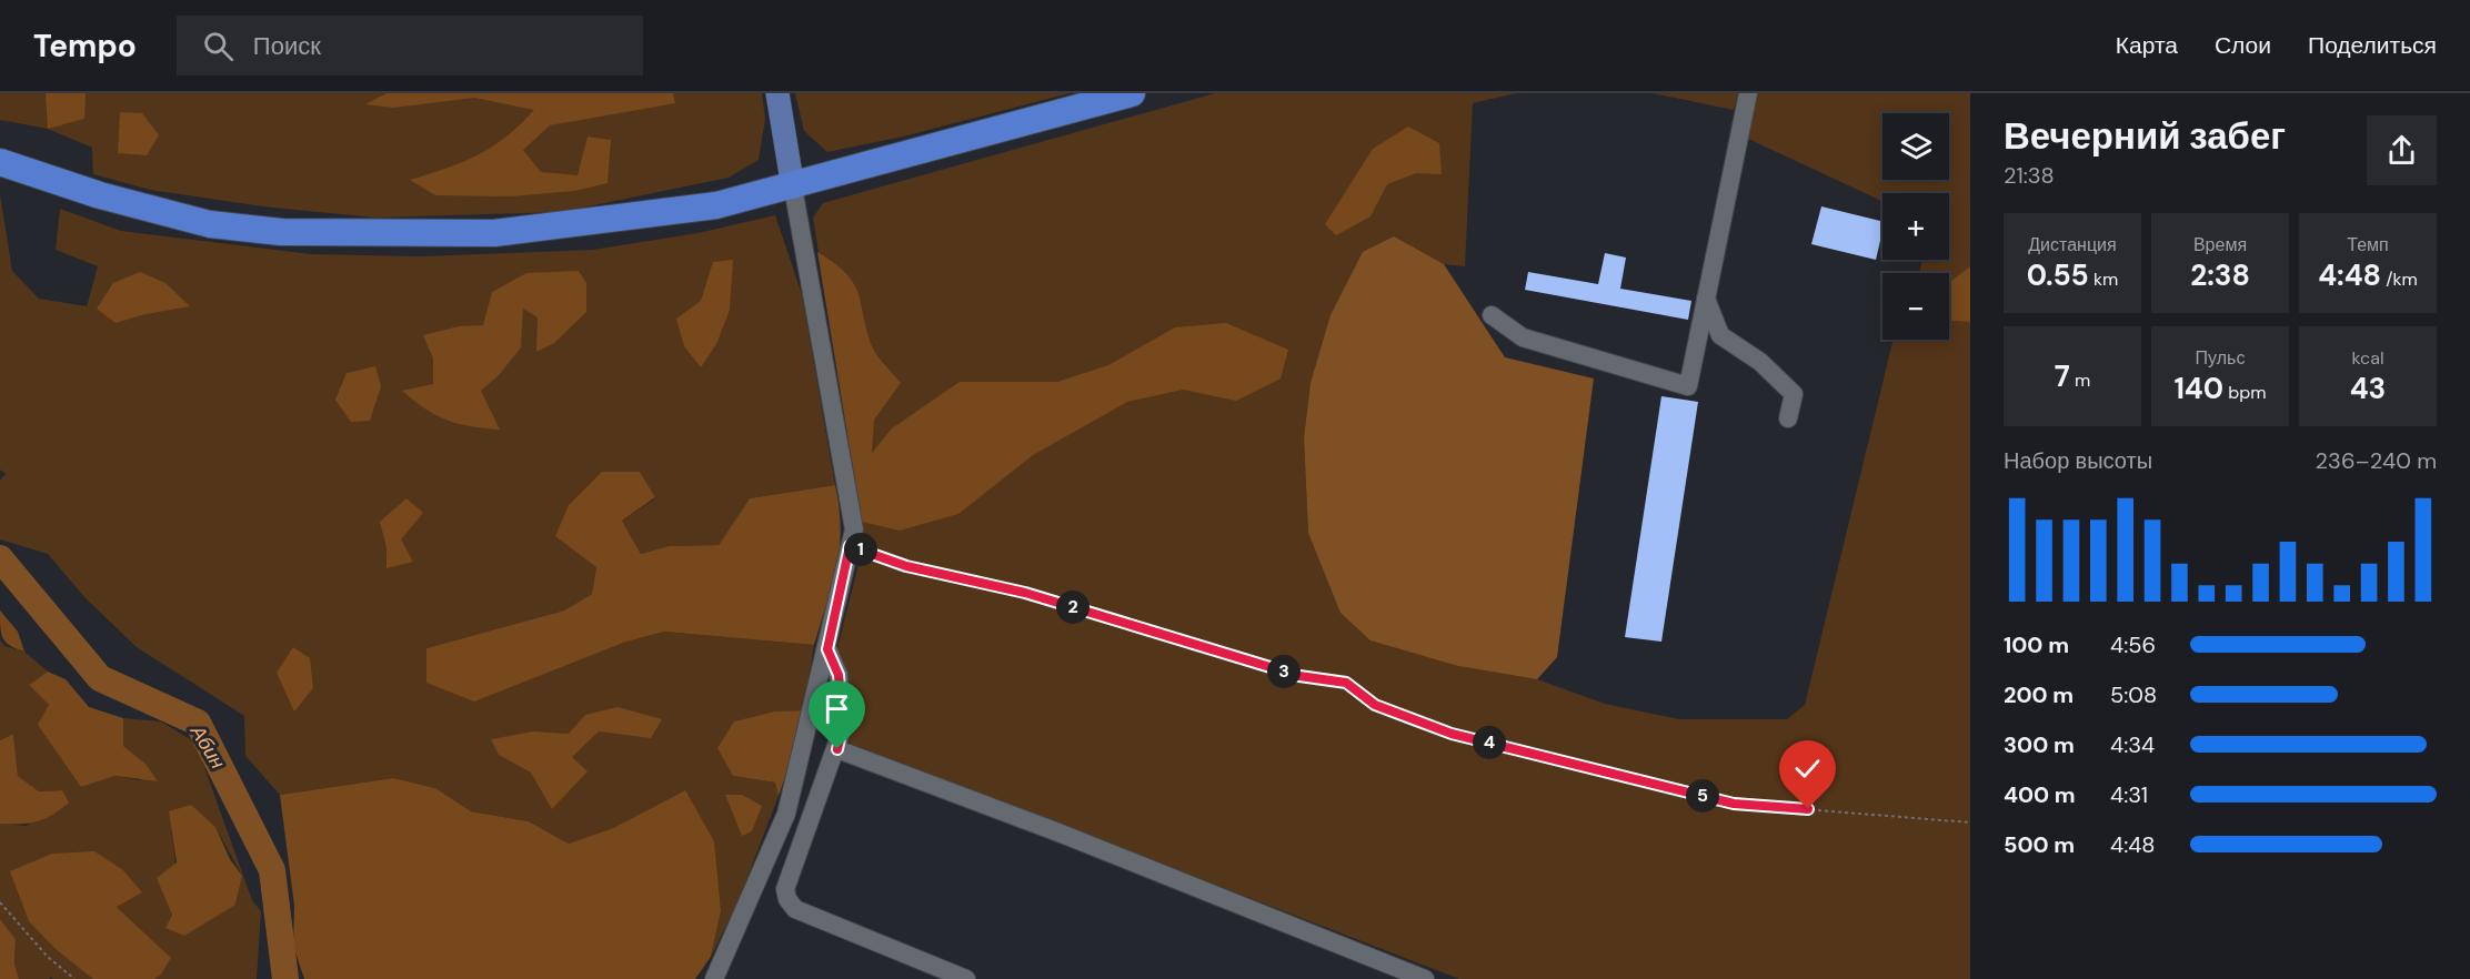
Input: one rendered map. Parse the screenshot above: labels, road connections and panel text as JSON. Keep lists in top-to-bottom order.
{
  "water": ["Абин"],
  "page": {
    "header": "Tempo",
    "search": "Поиск",
    "nav": ["Карта", "Слои", "Поделиться"],
    "heading": ["Вечерний забег", "21:38"],
    "map_buttons": ["+", "−"],
    "stats": [
      ["Дистанция", "0.55 km"],
      ["Время", "2:38"],
      ["Темп", "4:48 /km"],
      ["7 m"],
      ["Пульс", "140 bpm"],
      ["kcal", "43"]
    ],
    "chart": ["Набор высоты", "236–240 m"],
    "pins": [
      "1",
      "2",
      "3",
      "4",
      "5"
    ],
    "list": [
      {
        "name": "100 m",
        "note": "4:56"
      },
      {
        "name": "200 m",
        "note": "5:08"
      },
      {
        "name": "300 m",
        "note": "4:34"
      },
      {
        "name": "400 m",
        "note": "4:31"
      },
      {
        "name": "500 m",
        "note": "4:48"
      }
    ]
  }
}
